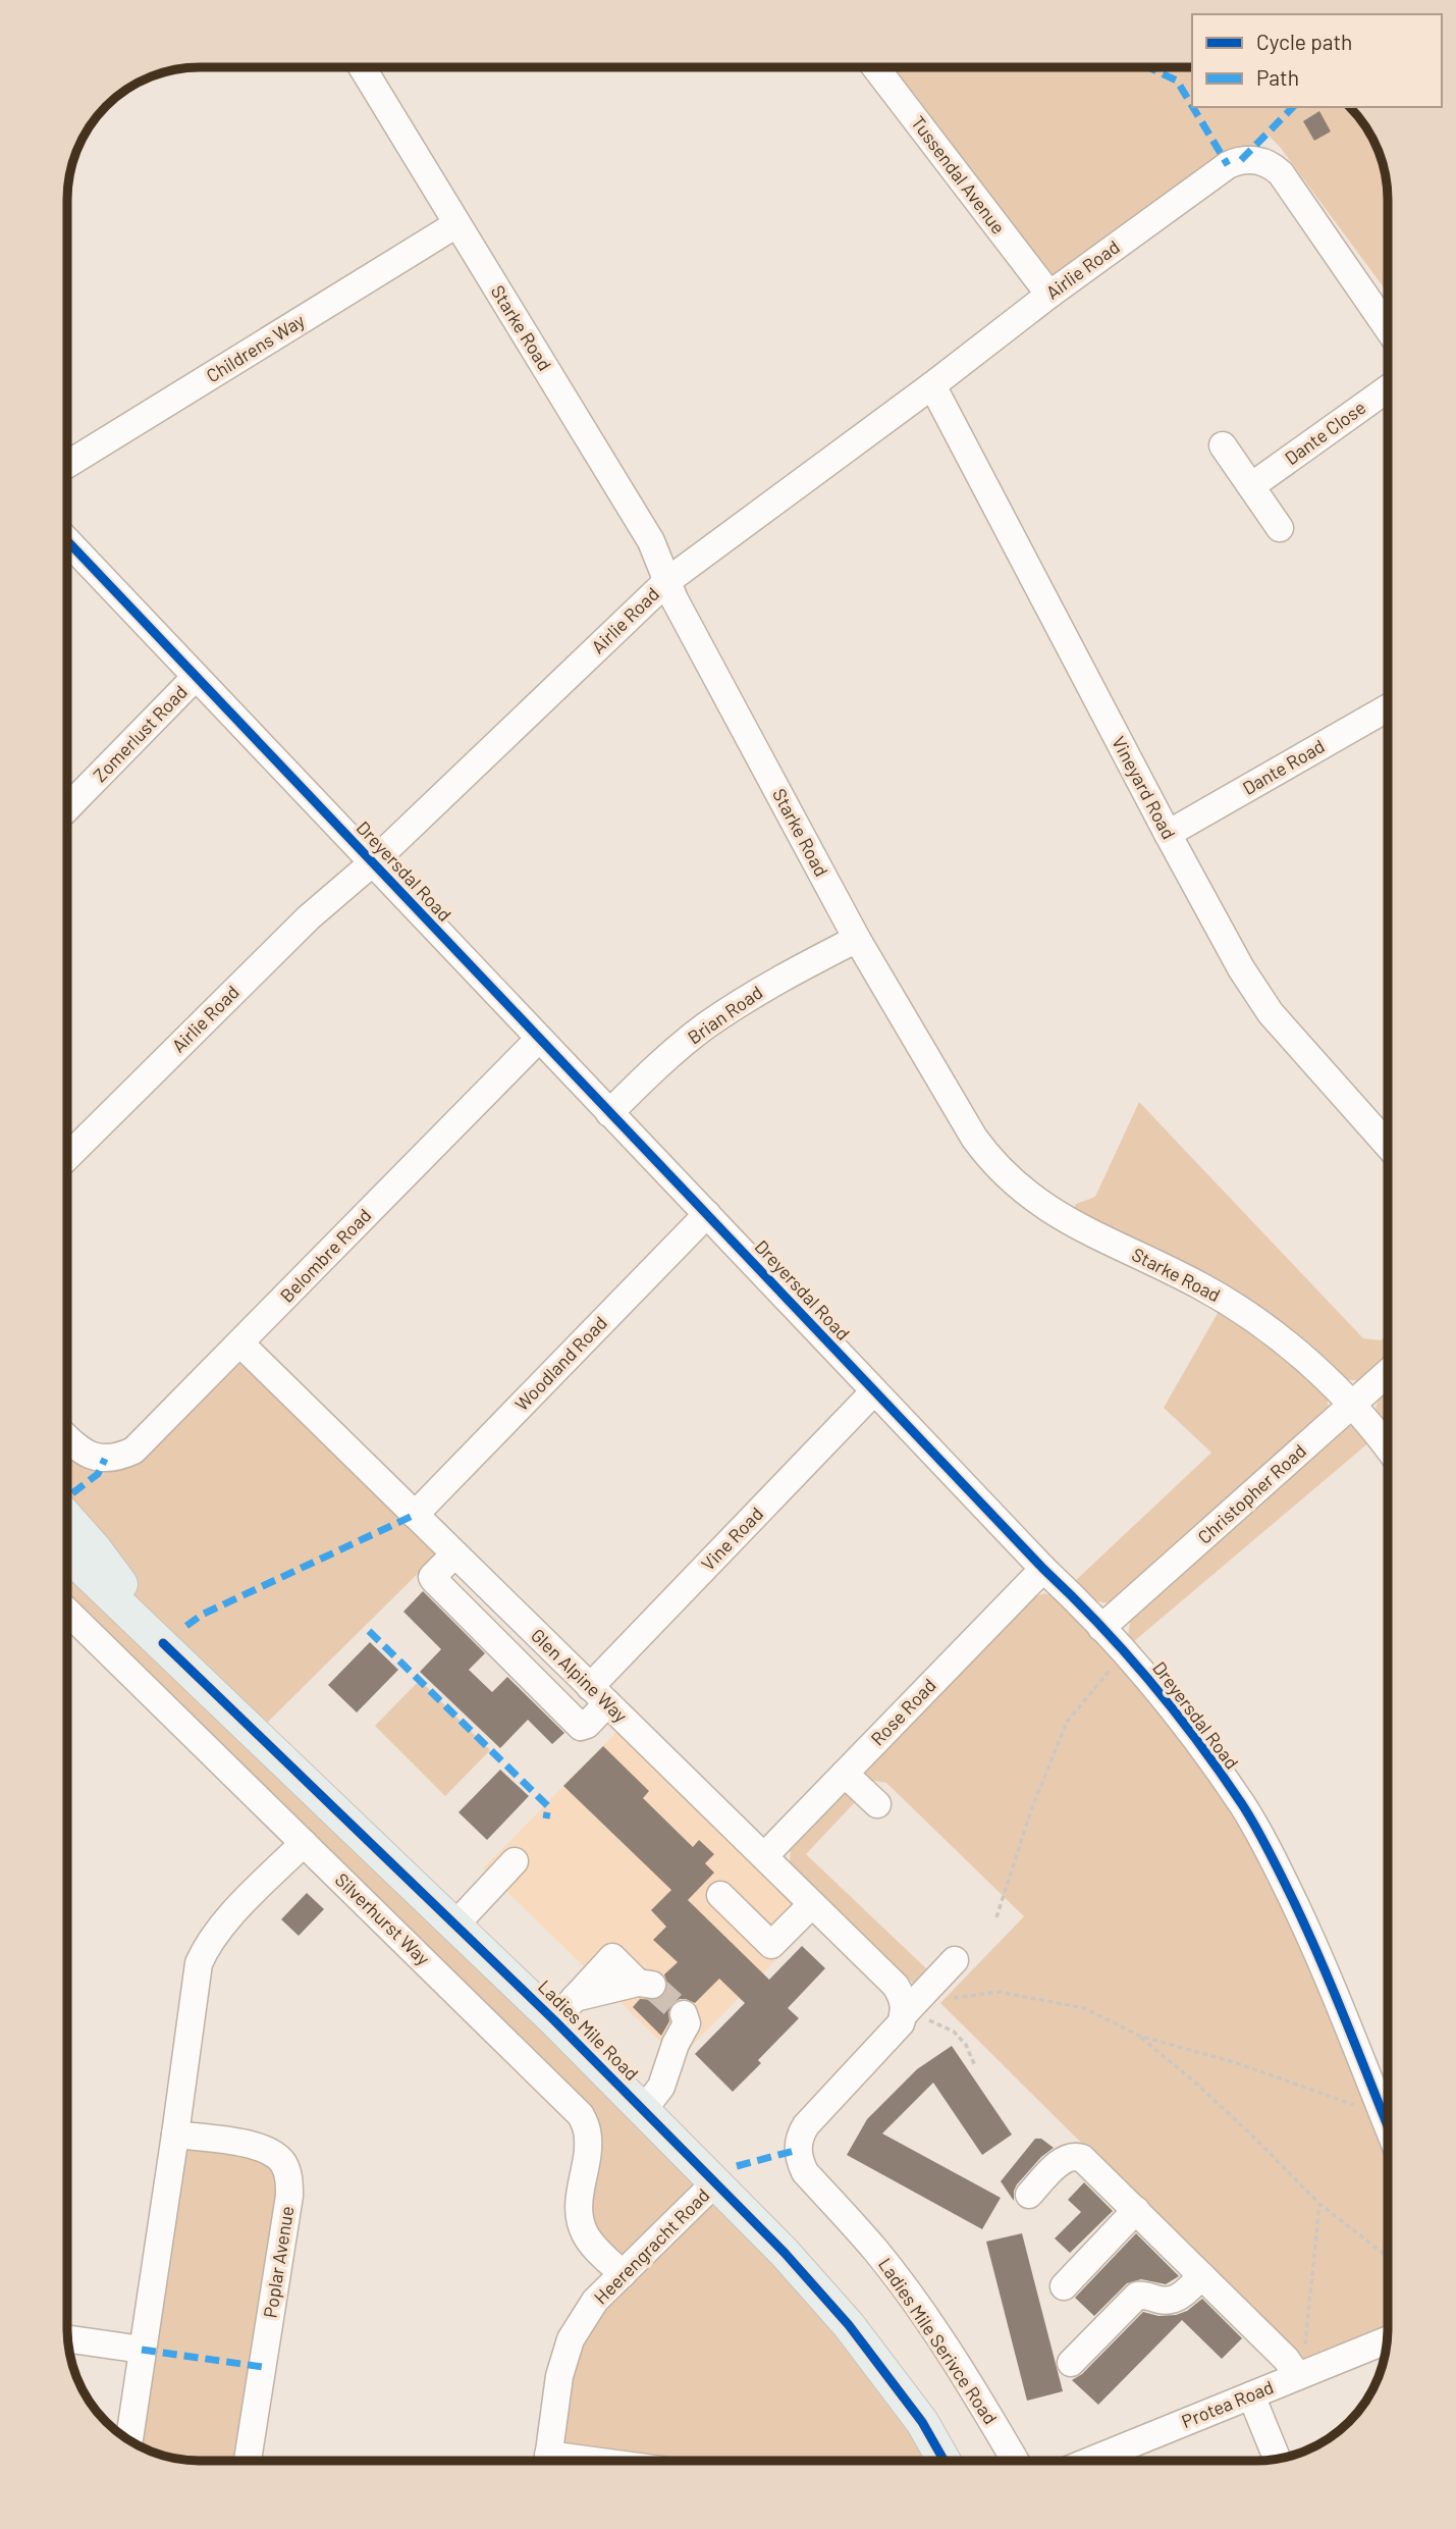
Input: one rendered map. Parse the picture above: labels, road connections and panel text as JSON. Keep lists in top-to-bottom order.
{
  "streets": {
    "main road": ["Ladies Mile Road"],
    "street": [
      "Tussendal Avenue",
      "Airlie Road",
      "Starke Road",
      "Childrens Way",
      "Dante Close",
      "Zomerlust Road",
      "Dante Road",
      "Vineyard Road",
      "Dreyersdal Road",
      "Brian Road",
      "Belombre Road",
      "Woodland Road",
      "Christopher Road",
      "Vine Road",
      "Glen Alpine Way",
      "Rose Road",
      "Silverhurst Way",
      "Heerengracht Road",
      "Poplar Avenue",
      "Ladies Mile Serivce Road",
      "Protea Road"
    ]
  },
  "crossings": [
    ["Tussendal Avenue", "Airlie Road"],
    ["Airlie Road", "Starke Road"],
    ["Airlie Road", "Vineyard Road"],
    ["Airlie Road", "Dreyersdal Road"],
    ["Starke Road", "Childrens Way"],
    ["Starke Road", "Brian Road"],
    ["Starke Road", "Christopher Road"],
    ["Zomerlust Road", "Dreyersdal Road"],
    ["Dante Road", "Vineyard Road"],
    ["Dreyersdal Road", "Brian Road"],
    ["Dreyersdal Road", "Belombre Road"],
    ["Dreyersdal Road", "Woodland Road"],
    ["Dreyersdal Road", "Christopher Road"],
    ["Dreyersdal Road", "Vine Road"],
    ["Dreyersdal Road", "Rose Road"],
    ["Belombre Road", "Glen Alpine Way"],
    ["Woodland Road", "Glen Alpine Way"],
    ["Vine Road", "Glen Alpine Way"],
    ["Glen Alpine Way", "Rose Road"],
    ["Glen Alpine Way", "Ladies Mile Serivce Road"],
    ["Silverhurst Way", "Heerengracht Road"],
    ["Ladies Mile Road", "Heerengracht Road"]
  ],
  "legend": ["Cycle path", "Path"]
}
